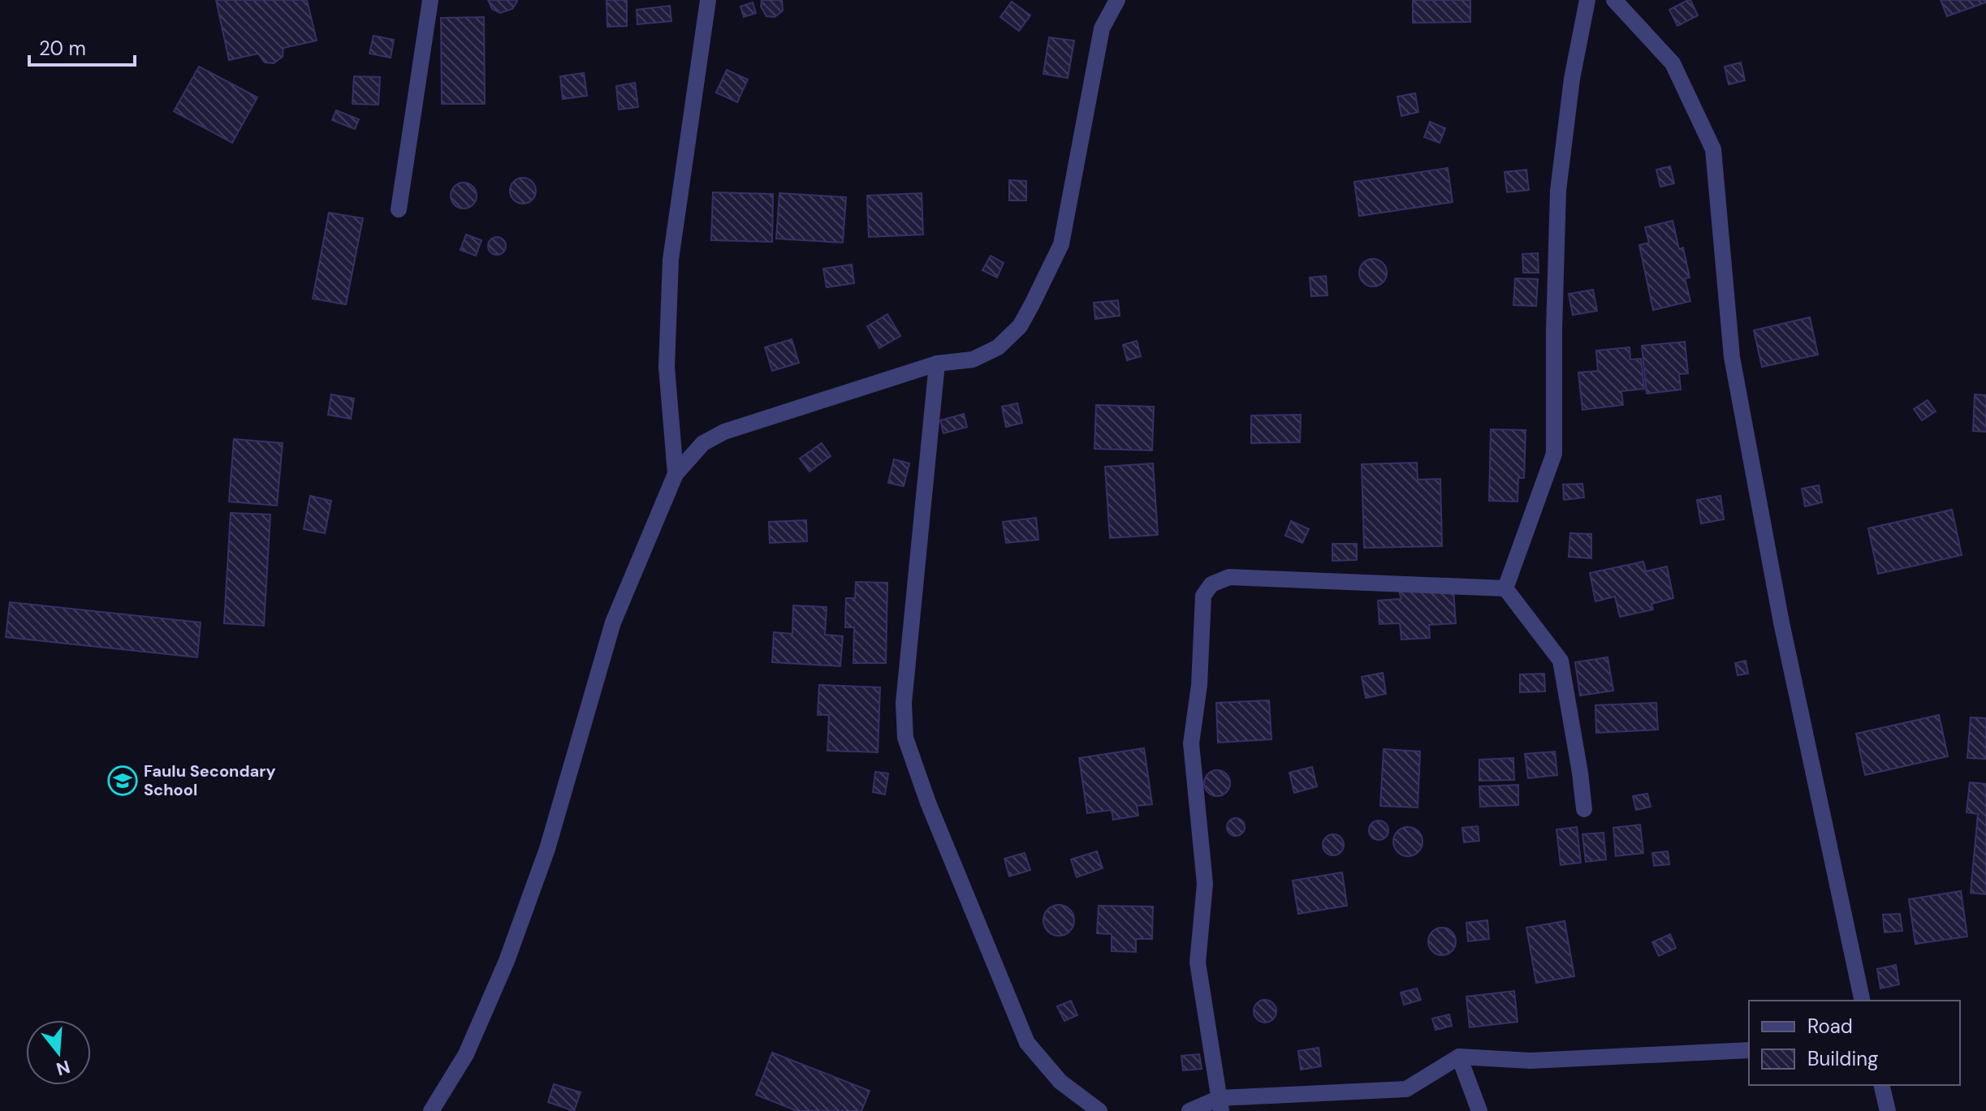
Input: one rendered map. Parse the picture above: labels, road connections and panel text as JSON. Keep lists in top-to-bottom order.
{
  "places": {
    "school or university": ["Faulu Secondary School"]
  },
  "legend": ["Road", "Building"],
  "scale_bar": "20 m",
  "north": "bottom"
}
